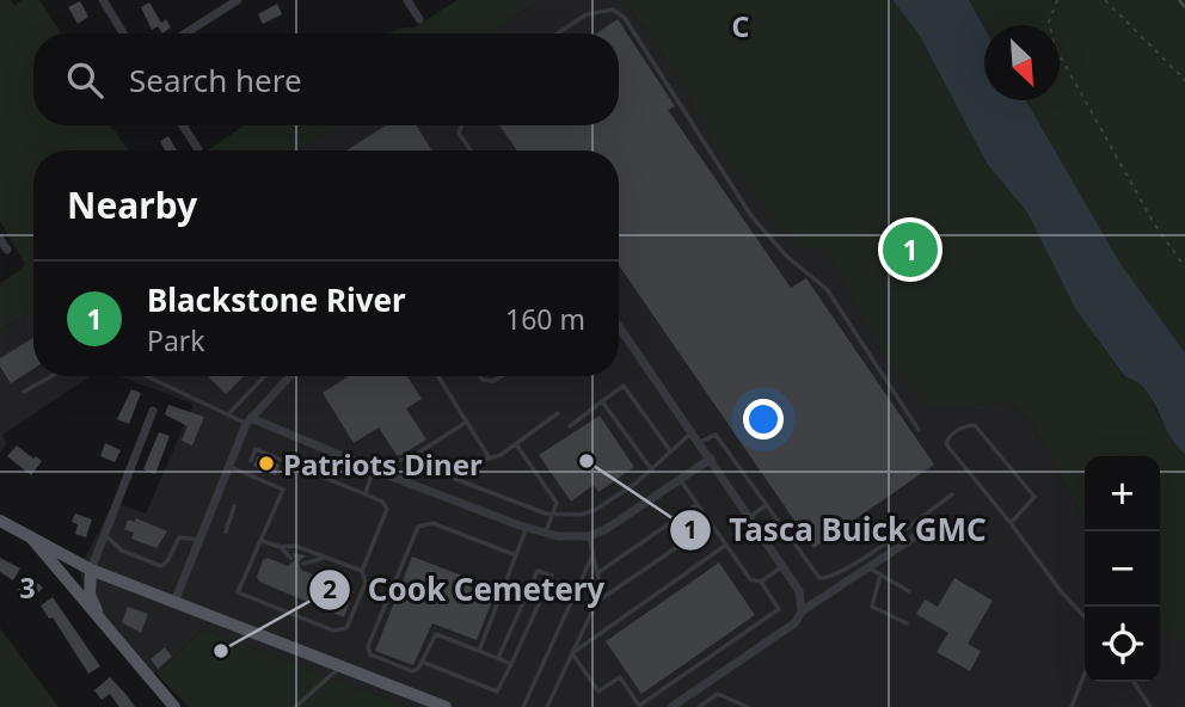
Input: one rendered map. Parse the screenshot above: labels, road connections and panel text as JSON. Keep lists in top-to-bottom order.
{
  "places": ["Tasca Buick GMC", "Patriots Diner", "Cook Cemetery"],
  "north": "bottom right",
  "page": {
    "search": "Search here",
    "heading": "Nearby",
    "pins": "1",
    "list": [
      {
        "mark": "1",
        "name": "Blackstone River",
        "note": "Park",
        "value": "160 m"
      }
    ],
    "map_buttons": ["+", "−"]
  },
  "grid": {
    "columns": ["C"],
    "rows": ["3"]
  }
}
